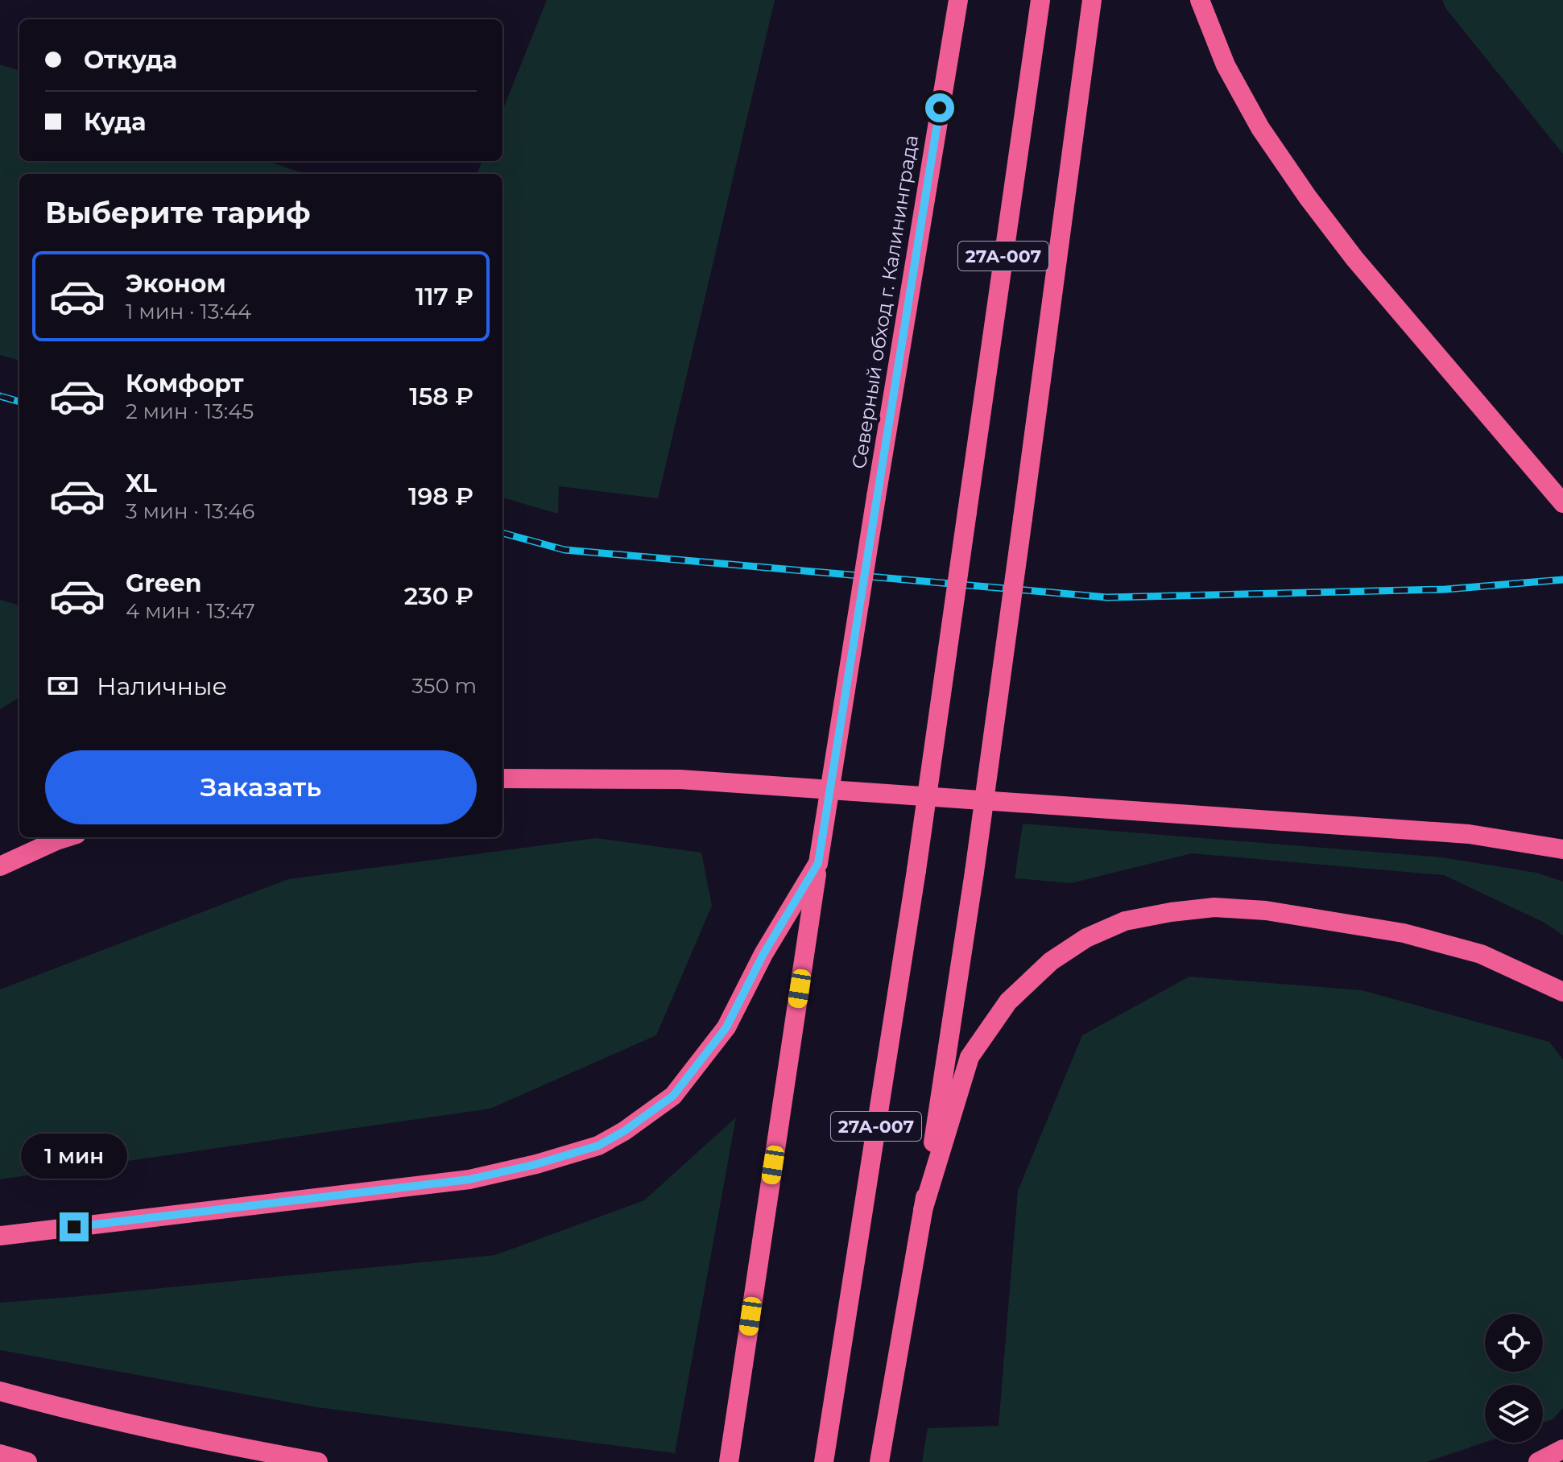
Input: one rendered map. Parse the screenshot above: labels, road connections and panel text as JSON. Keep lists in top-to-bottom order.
{
  "streets": {
    "highway": ["27А-007", "Северный обход г. Калининграда"]
  },
  "page": {
    "banner": ["Откуда", "Куда"],
    "heading": "Выберите тариф",
    "list": [
      {
        "name": "Эконом",
        "note": "1 мин · 13:44",
        "value": "117 ₽"
      },
      {
        "name": "Комфорт",
        "note": "2 мин · 13:45",
        "value": "158 ₽"
      },
      {
        "name": "XL",
        "note": "3 мин · 13:46",
        "value": "198 ₽"
      },
      {
        "name": "Green",
        "note": "4 мин · 13:47",
        "value": "230 ₽"
      }
    ],
    "pay": ["Наличные", "350 m"],
    "buttons": "Заказать",
    "bubble": "1 мин"
  }
}
